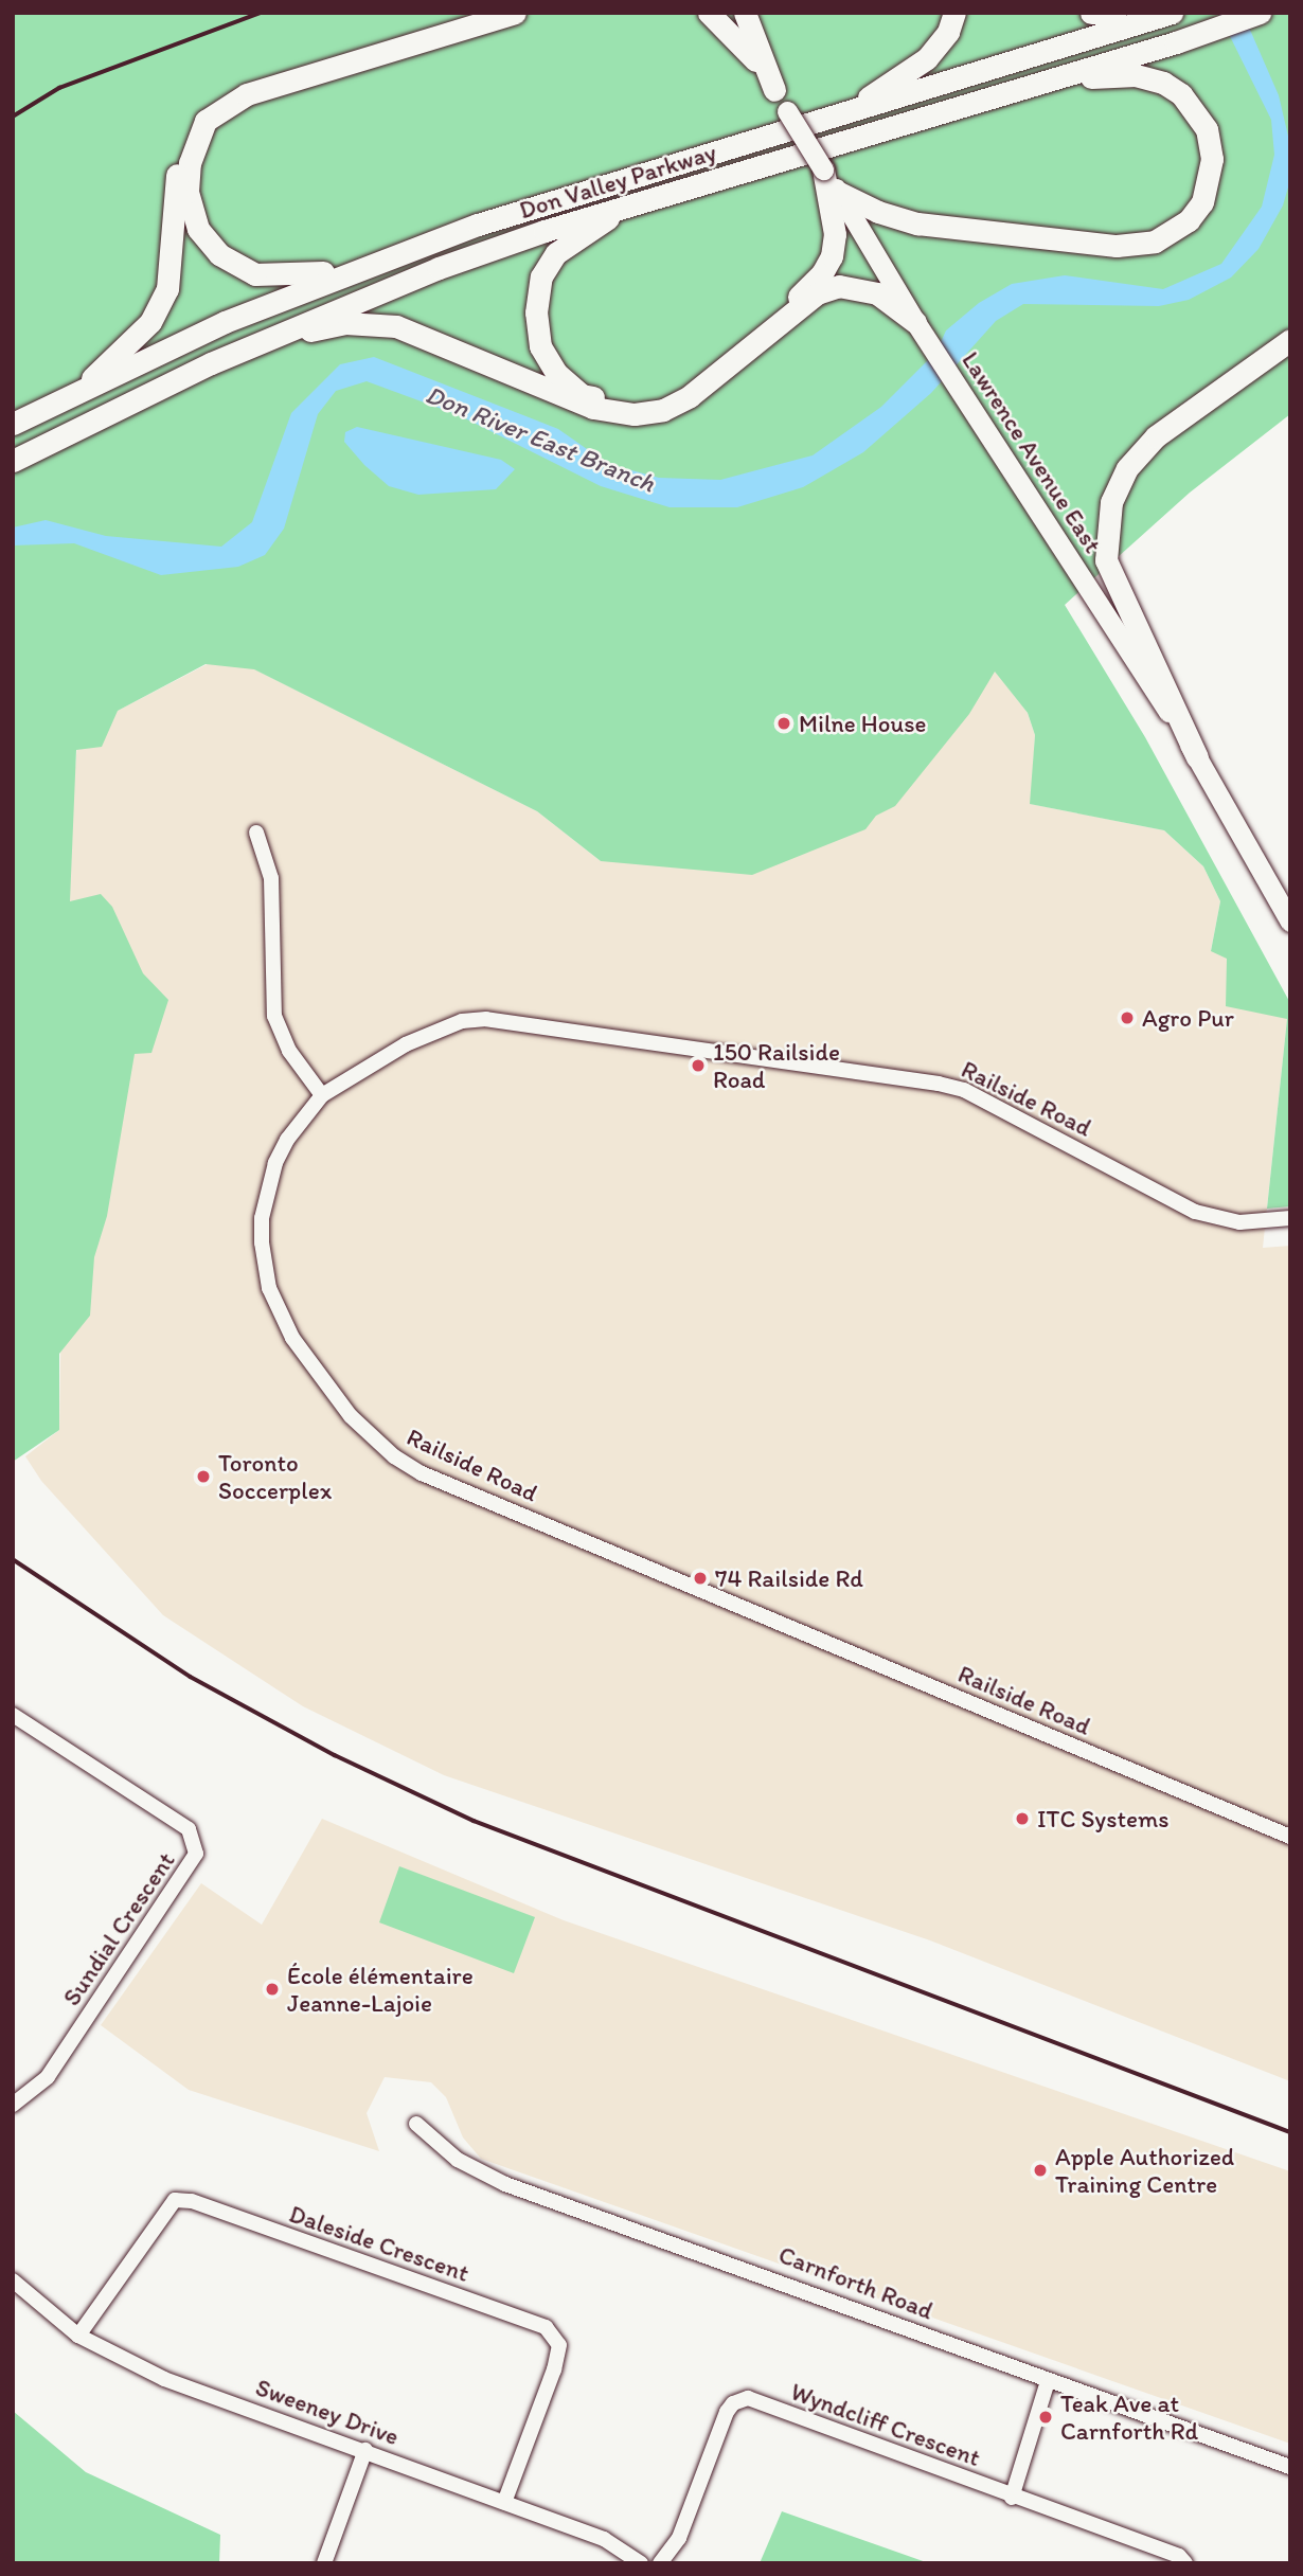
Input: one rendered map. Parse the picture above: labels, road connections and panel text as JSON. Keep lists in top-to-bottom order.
{
  "streets": {
    "highway": ["Don Valley Parkway"],
    "main road": ["Lawrence Avenue East"],
    "street": [
      "Railside Road",
      "Sundial Crescent",
      "Daleside Crescent",
      "Carnforth Road",
      "Sweeney Drive",
      "Wyndcliff Crescent"
    ]
  },
  "crossings": [
    ["Daleside Crescent", "Sweeney Drive"]
  ],
  "water": ["Don River East Branch"],
  "places": [
    "Milne House",
    "Agro Pur",
    "150 Railside Road",
    "Toronto Soccerplex",
    "74 Railside Rd",
    "ITC Systems",
    "École élémentaire Jeanne-Lajoie",
    "Apple Authorized Training Centre",
    "Teak Ave at Carnforth Rd"
  ]
}
